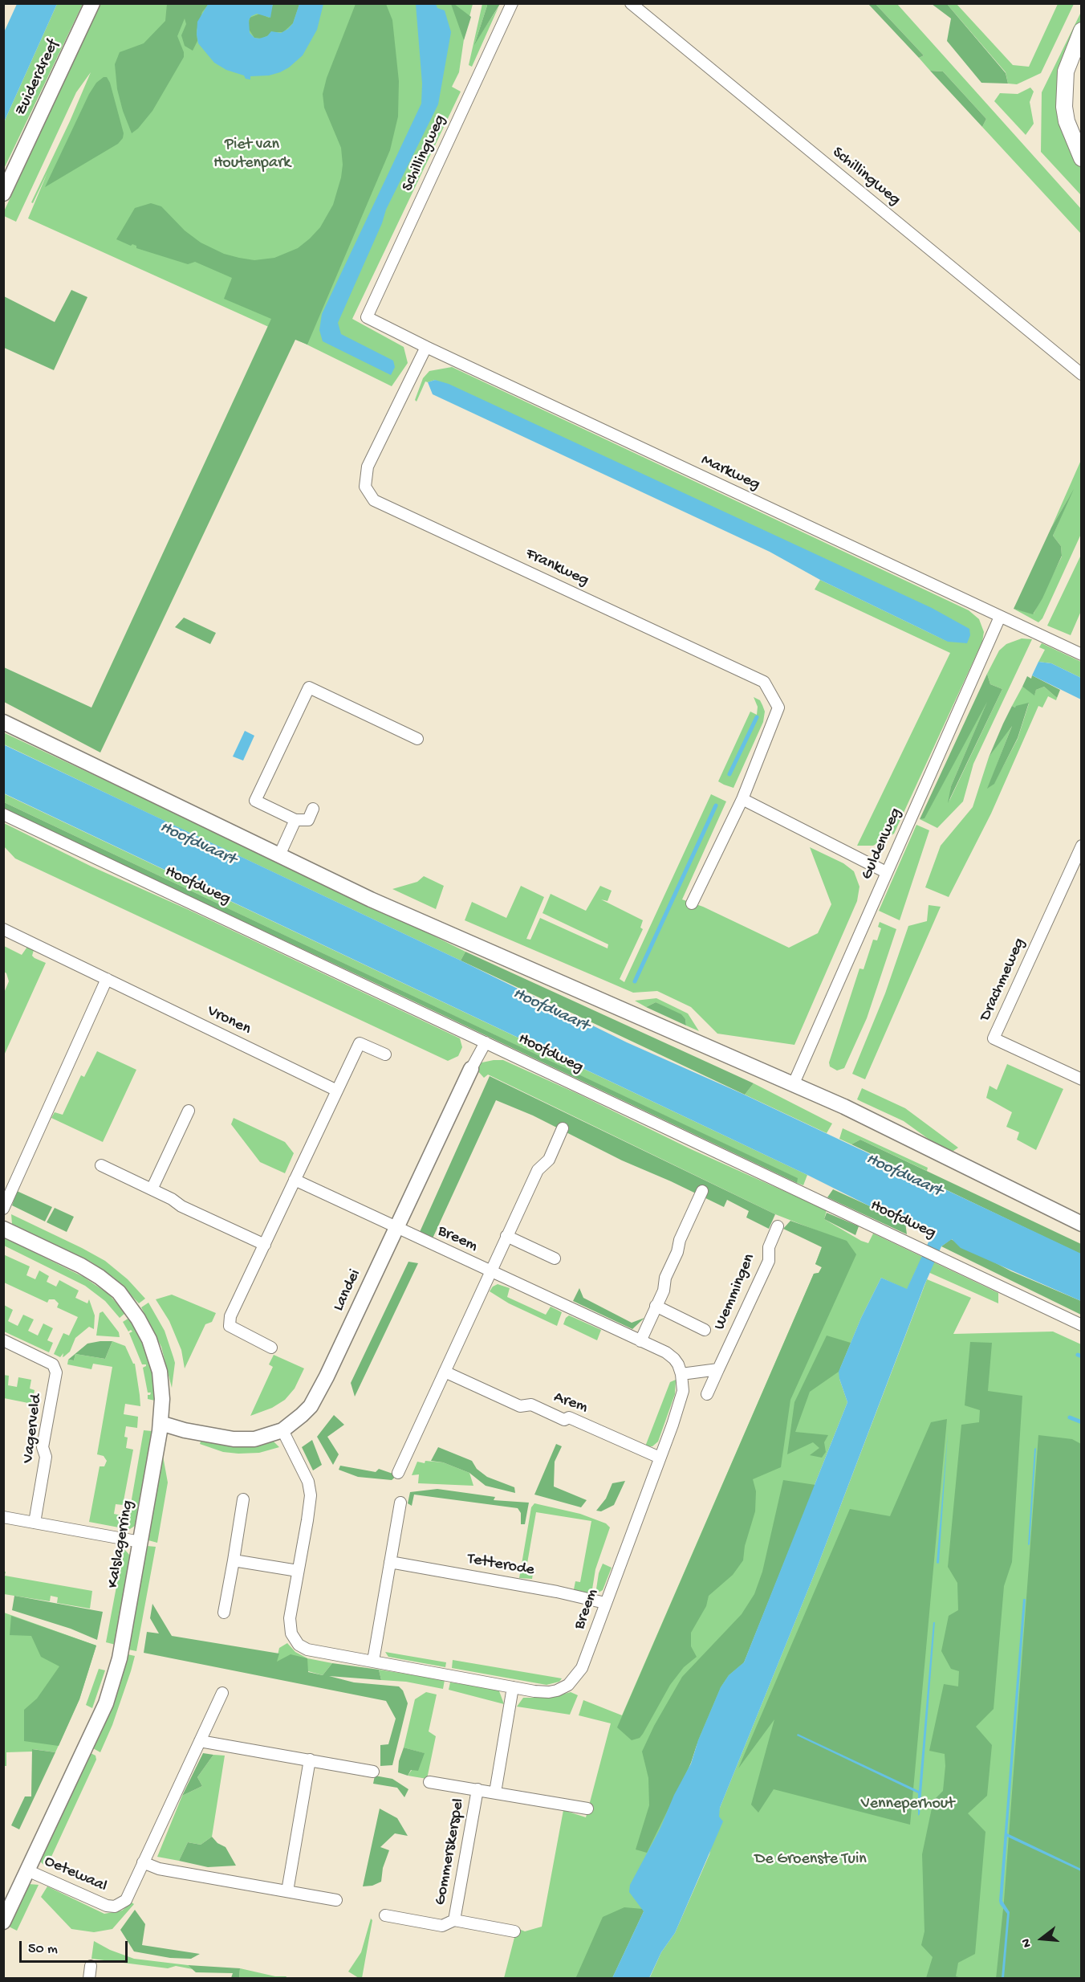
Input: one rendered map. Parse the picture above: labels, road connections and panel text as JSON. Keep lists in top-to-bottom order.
{
  "streets": {
    "street": [
      "Zuiderdreef",
      "Schillingweg",
      "Markweg",
      "Frankweg",
      "Guldenweg",
      "Hoofdweg",
      "Drachmeweg",
      "Vronen",
      "Breem",
      "Landei",
      "Wemmingen",
      "Arem",
      "Vagerveld",
      "Kalslagerring",
      "Tetterode",
      "Gommerskerspel",
      "Oetewaal"
    ]
  },
  "crossings": [
    ["Schillingweg", "Markweg"],
    ["Markweg", "Frankweg"],
    ["Markweg", "Guldenweg"],
    ["Hoofdweg", "Landei"],
    ["Breem", "Landei"],
    ["Breem", "Arem"],
    ["Breem", "Tetterode"],
    ["Landei", "Kalslagerring"],
    ["Kalslagerring", "Oetewaal"]
  ],
  "water": ["Hoofdvaart"],
  "parks": ["Piet van Houtenpark", "Venneperhout", "De Groenste Tuin"],
  "scale_bar": "50 m",
  "north": "left"
}
